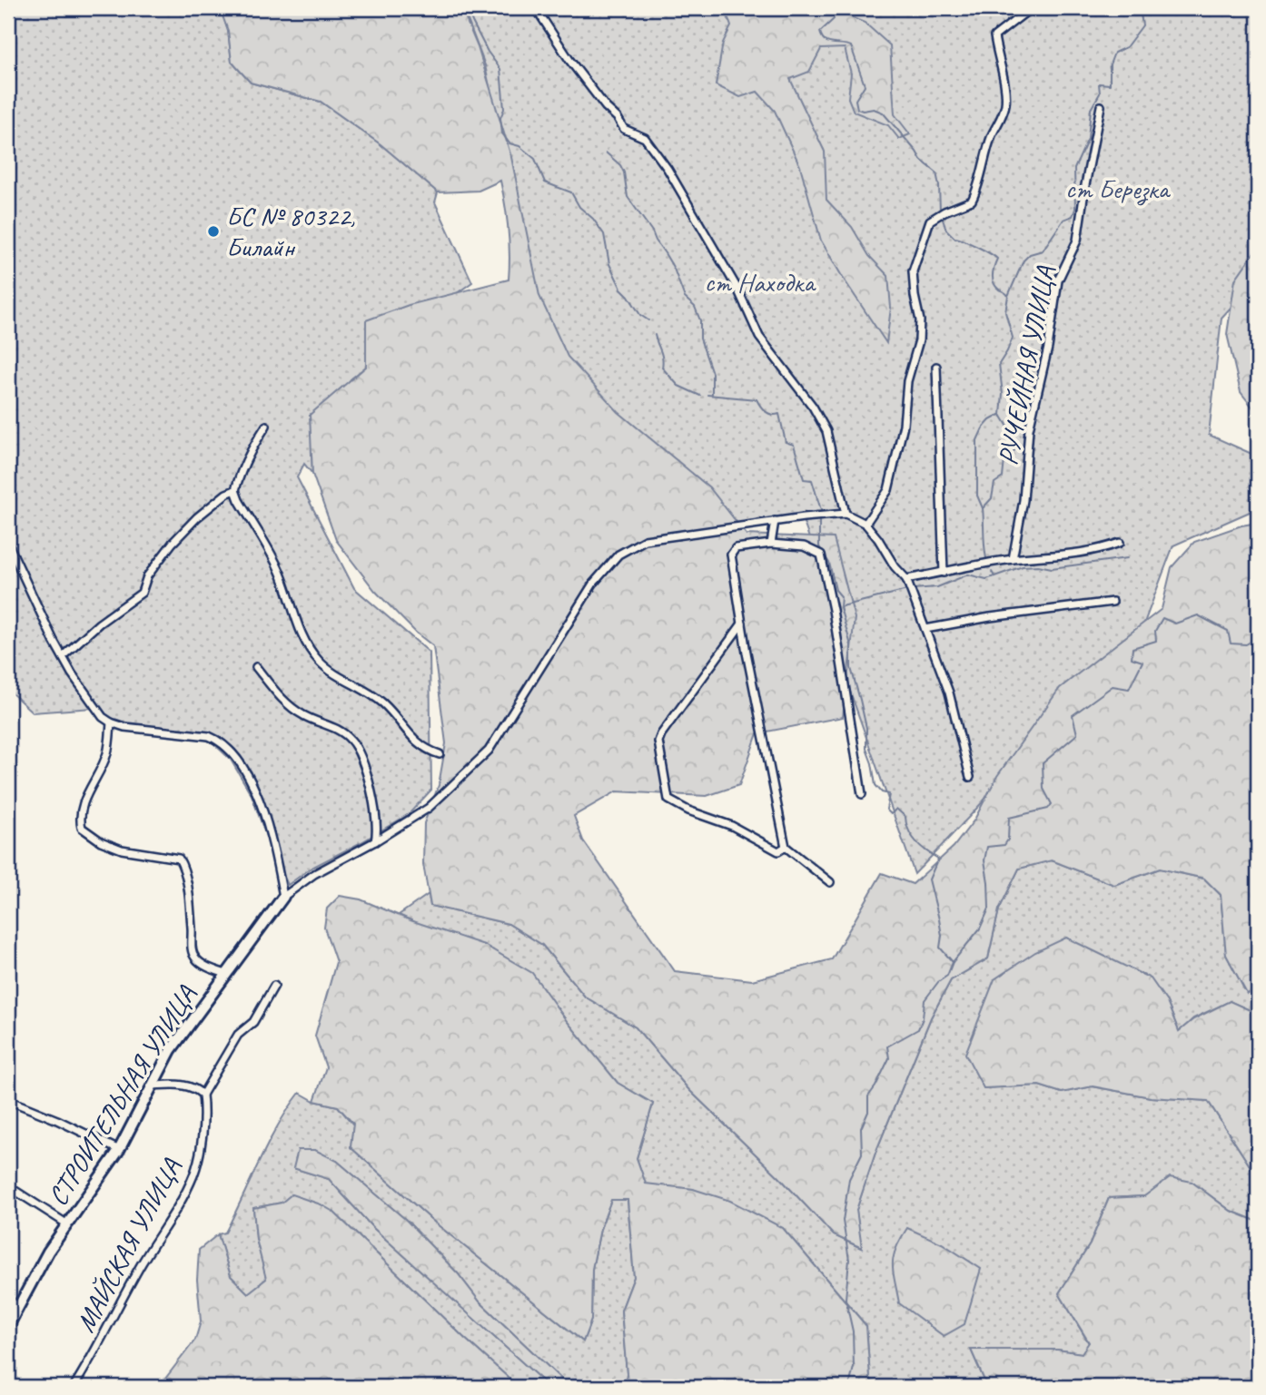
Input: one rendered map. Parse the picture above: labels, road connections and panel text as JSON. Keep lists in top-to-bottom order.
{
  "streets": {
    "street": ["РУЧЕЙНАЯ УЛИЦА", "СТРОИТЕЛЬНАЯ УЛИЦА", "МАЙСКАЯ УЛИЦА"]
  },
  "parks": ["ст Березка", "ст Находка"],
  "places": ["БС № 80322, Билайн"]
}
